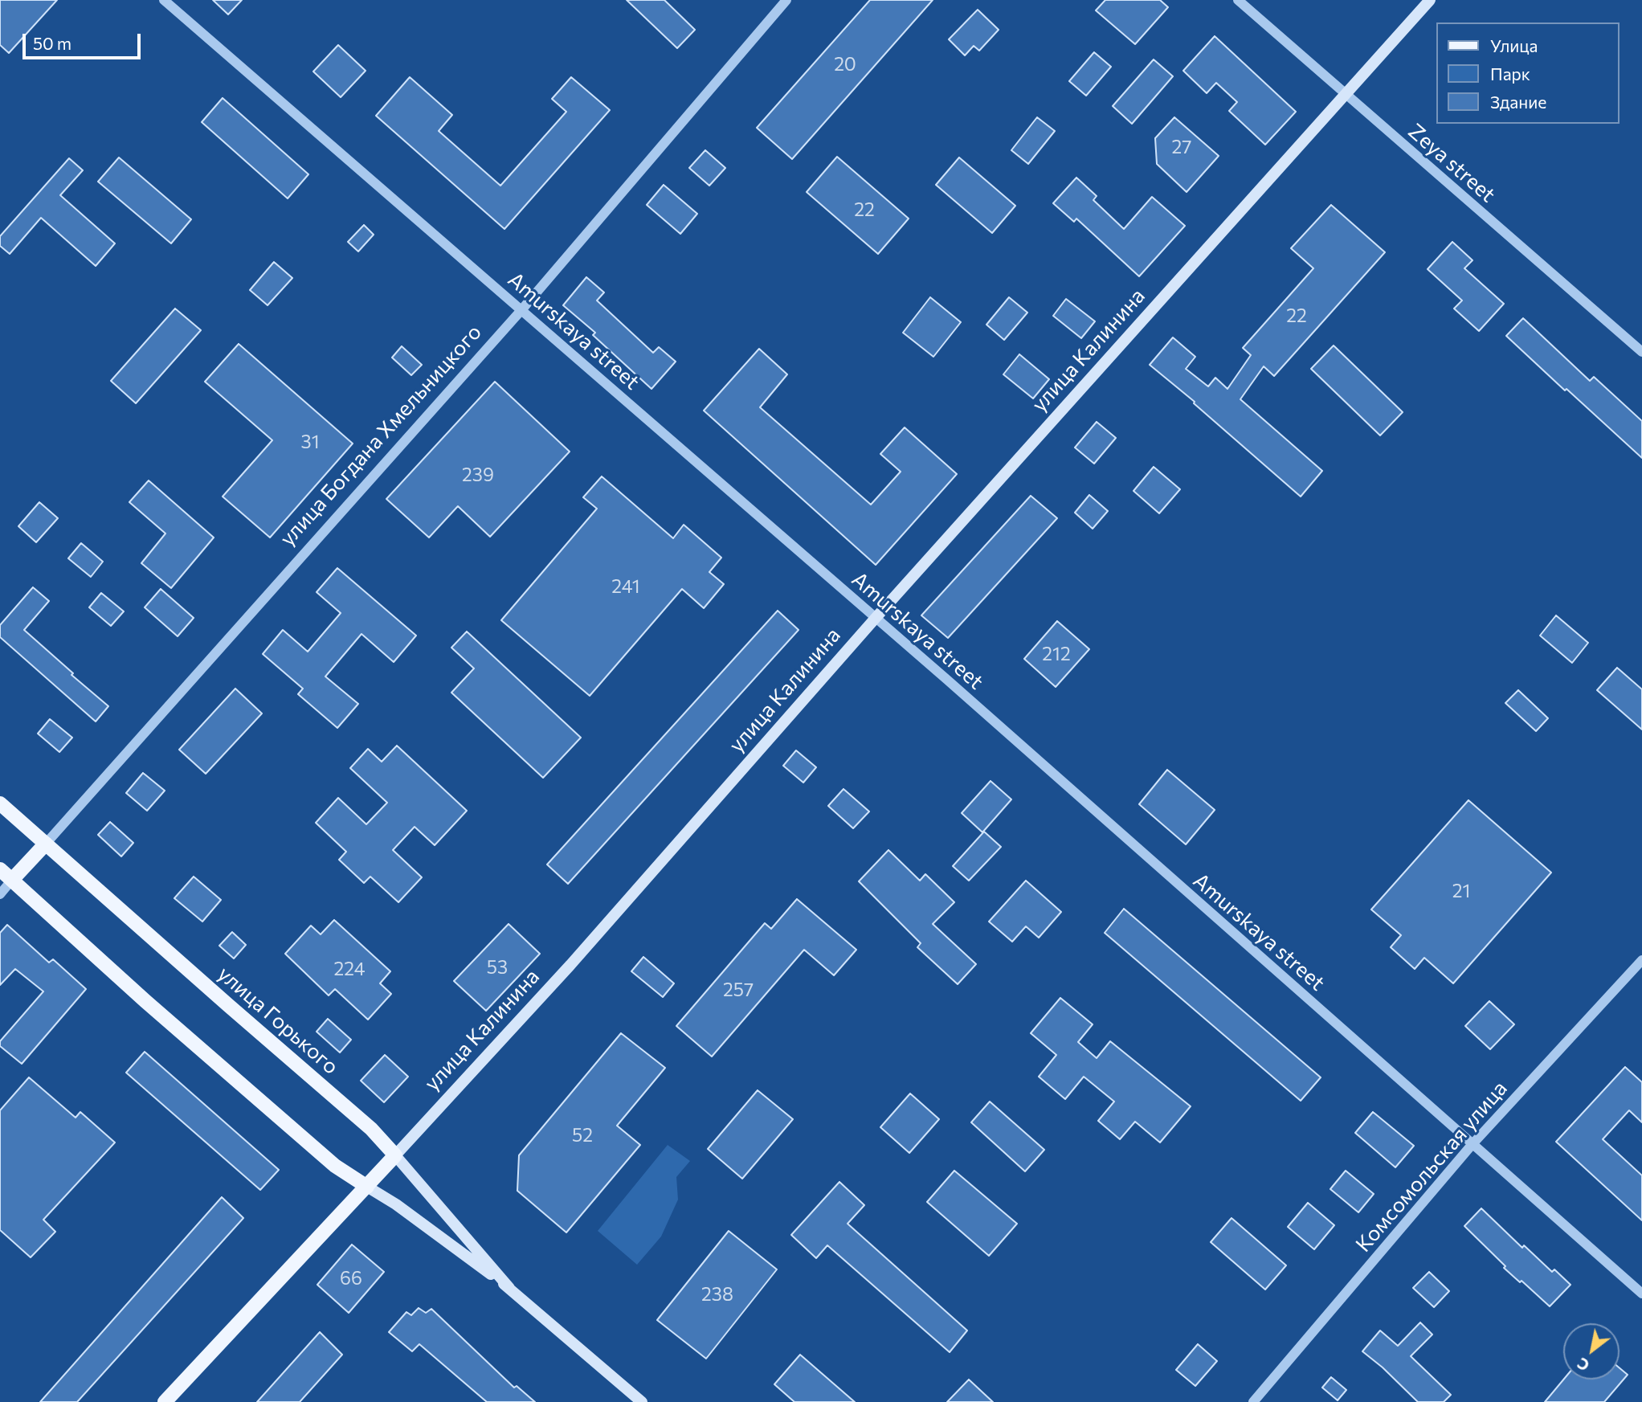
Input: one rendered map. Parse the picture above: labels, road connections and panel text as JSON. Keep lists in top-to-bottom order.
{
  "streets": {
    "main road": ["улица Калинина", "улица Богдана Хмельницкого", "улица Горького"],
    "street": ["Zeya street", "Amurskaya street", "Комсомольская улица"]
  },
  "crossings": [
    ["Zeya street", "улица Калинина"],
    ["Amurskaya street", "улица Калинина"],
    ["Amurskaya street", "улица Богдана Хмельницкого"],
    ["Amurskaya street", "Комсомольская улица"],
    ["улица Калинина", "улица Горького"],
    ["улица Богдана Хмельницкого", "улица Горького"]
  ],
  "house_numbers": [
    "20",
    "27",
    "22",
    "22",
    "31",
    "239",
    "241",
    "212",
    "21",
    "53",
    "224",
    "257",
    "52",
    "66",
    "238"
  ],
  "legend": ["Улица", "Парк", "Здание"],
  "scale_bar": "50 m",
  "north": "bottom left"
}
